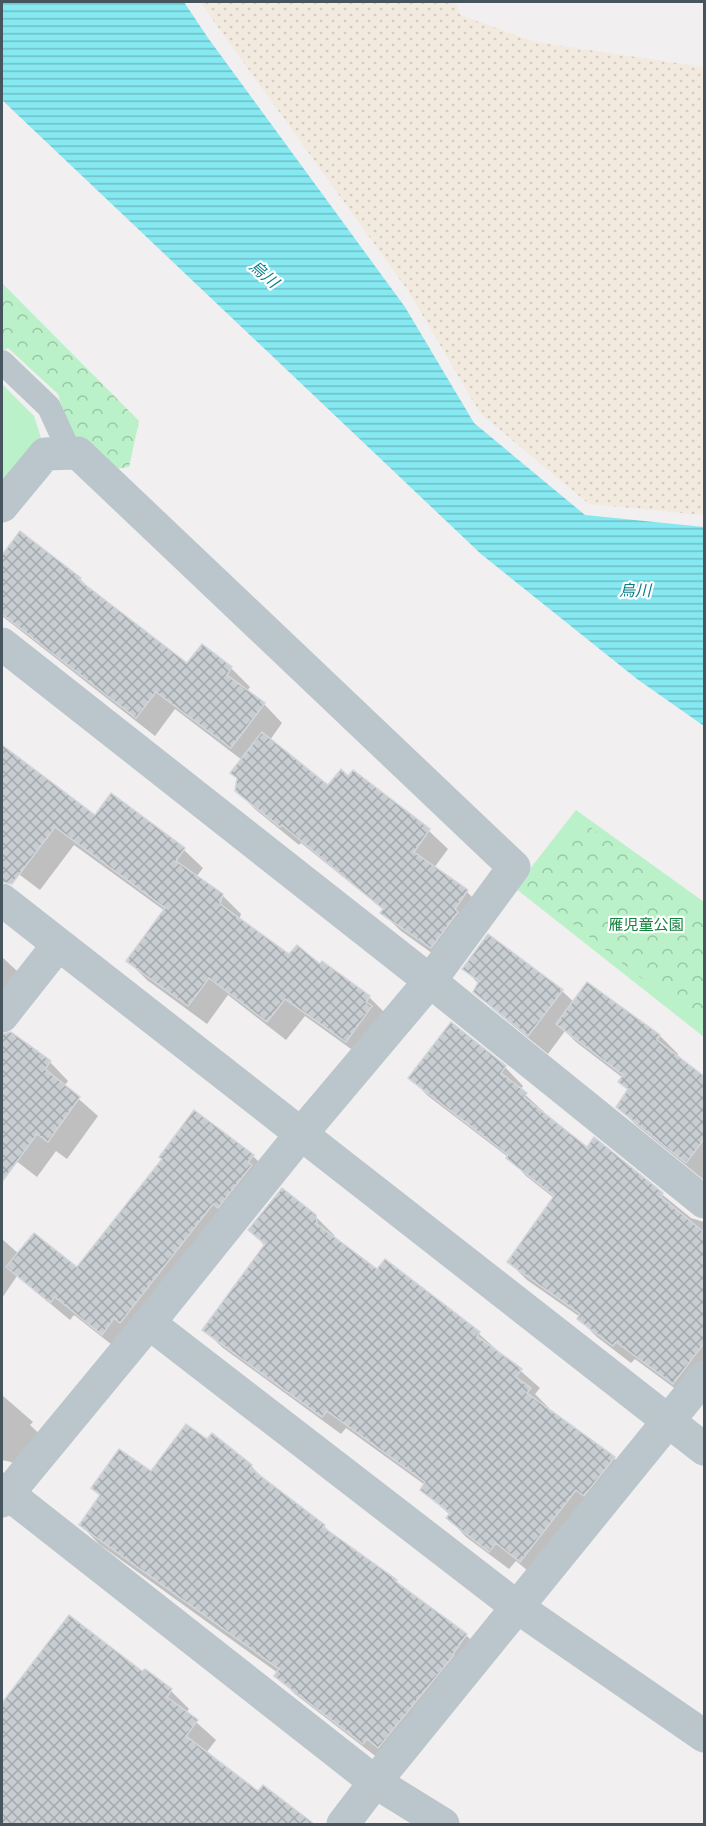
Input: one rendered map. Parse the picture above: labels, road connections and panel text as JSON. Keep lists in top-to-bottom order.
{
  "water": ["烏川"],
  "parks": ["雁児童公園"]
}
